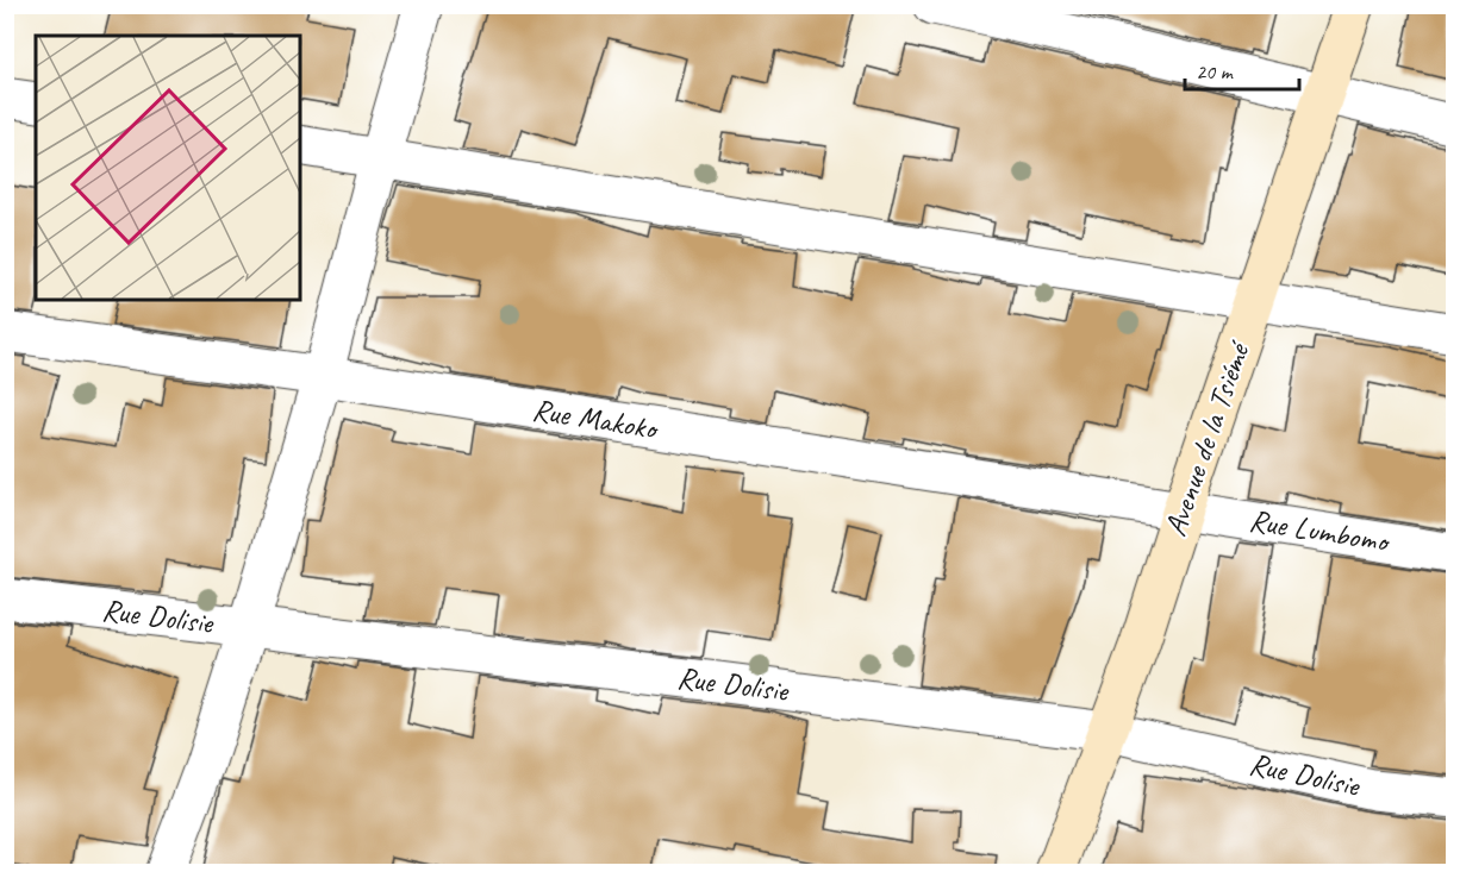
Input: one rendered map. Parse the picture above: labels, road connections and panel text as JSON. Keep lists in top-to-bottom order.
{
  "streets": {
    "main road": ["Avenue de la Tsiémé"],
    "street": ["Rue Makoko", "Rue Lumbomo", "Rue Dolisie"]
  },
  "crossings": [
    ["Rue Makoko", "Avenue de la Tsiémé"],
    ["Rue Makoko", "Rue Lumbomo"],
    ["Avenue de la Tsiémé", "Rue Lumbomo"],
    ["Avenue de la Tsiémé", "Rue Dolisie"]
  ],
  "scale_bar": "20 m"
}
